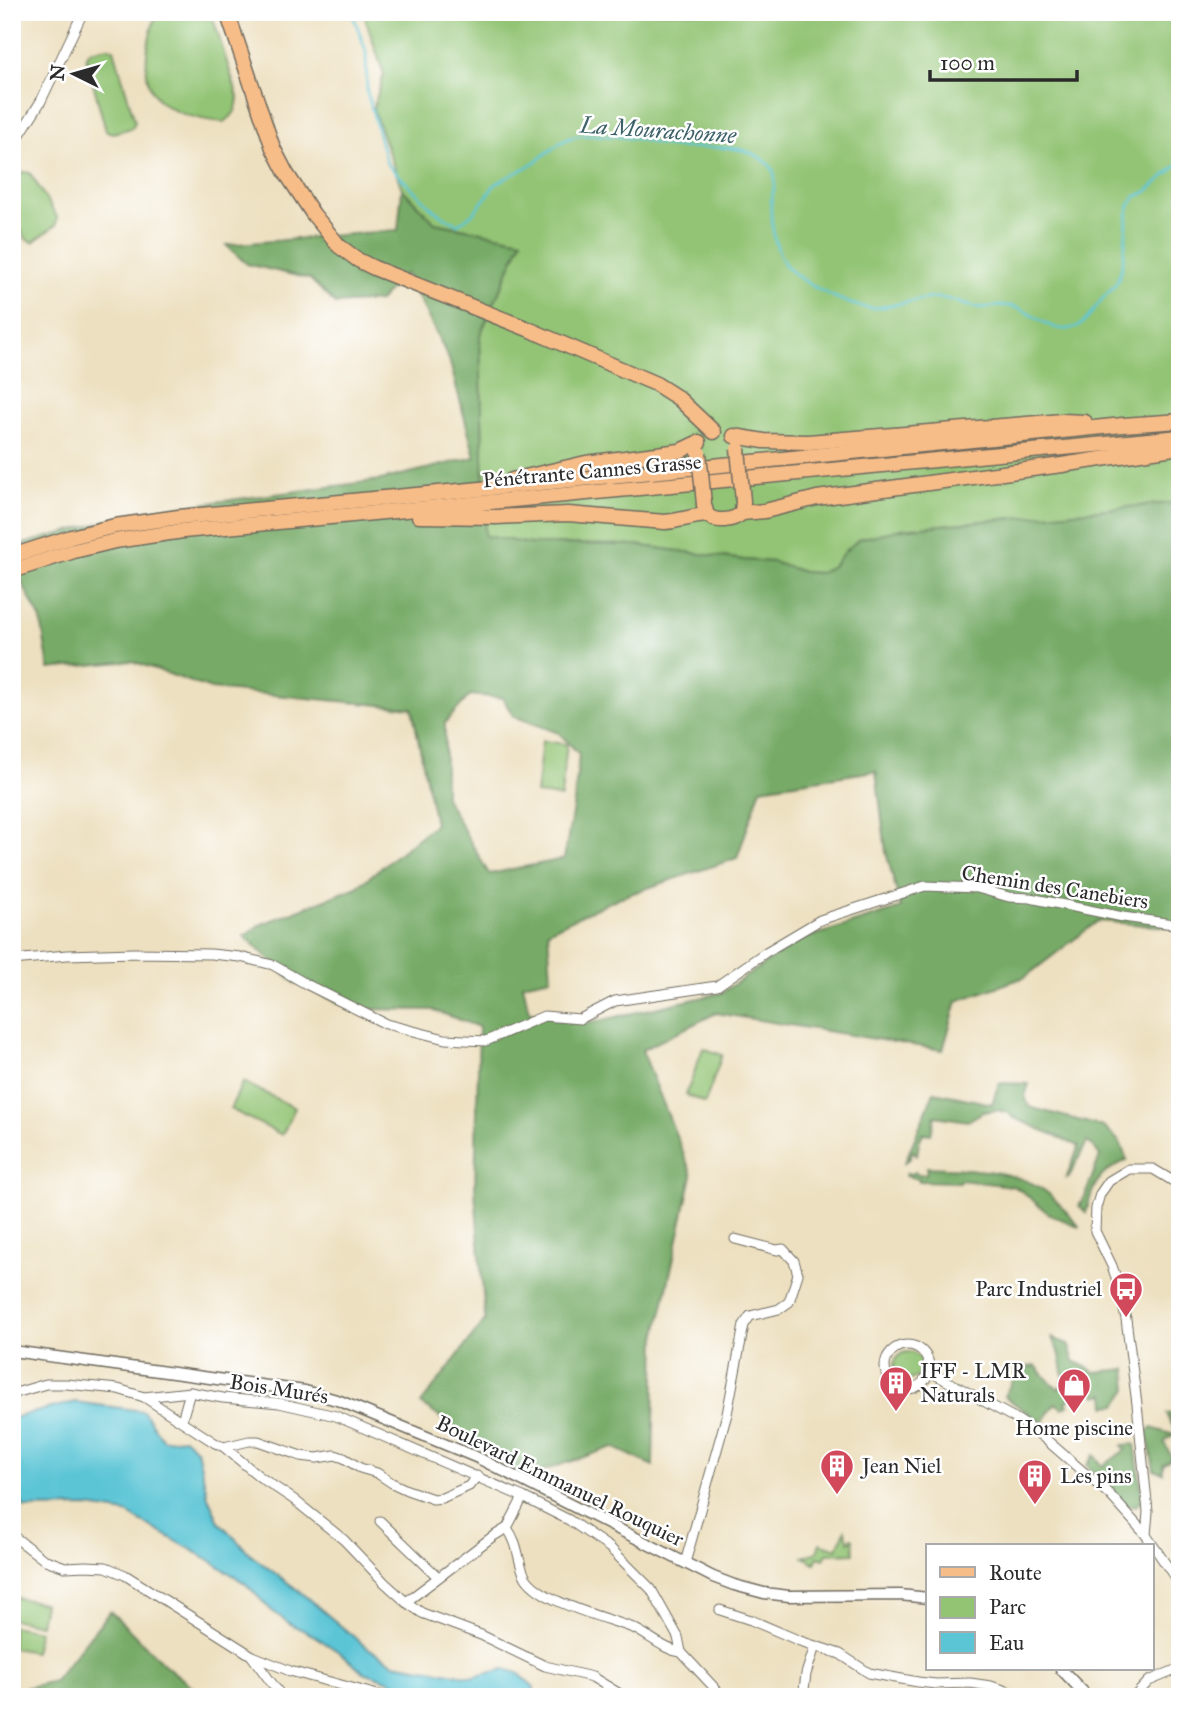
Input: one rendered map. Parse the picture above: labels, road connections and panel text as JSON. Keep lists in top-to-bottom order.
{
  "streets": {
    "main road": ["Pénétrante Cannes Grasse"],
    "street": ["Chemin des Canebiers", "Bois Murés", "Boulevard Emmanuel Rouquier"]
  },
  "water": ["La Mourachonne"],
  "places": {
    "bus stop": ["Parc Industriel"],
    "building": ["IFF - LMR Naturals", "Jean Niel", "Les pins"],
    "shop": ["Home piscine"]
  },
  "legend": ["Route", "Parc", "Eau"],
  "scale_bar": "100 m",
  "north": "left"
}
